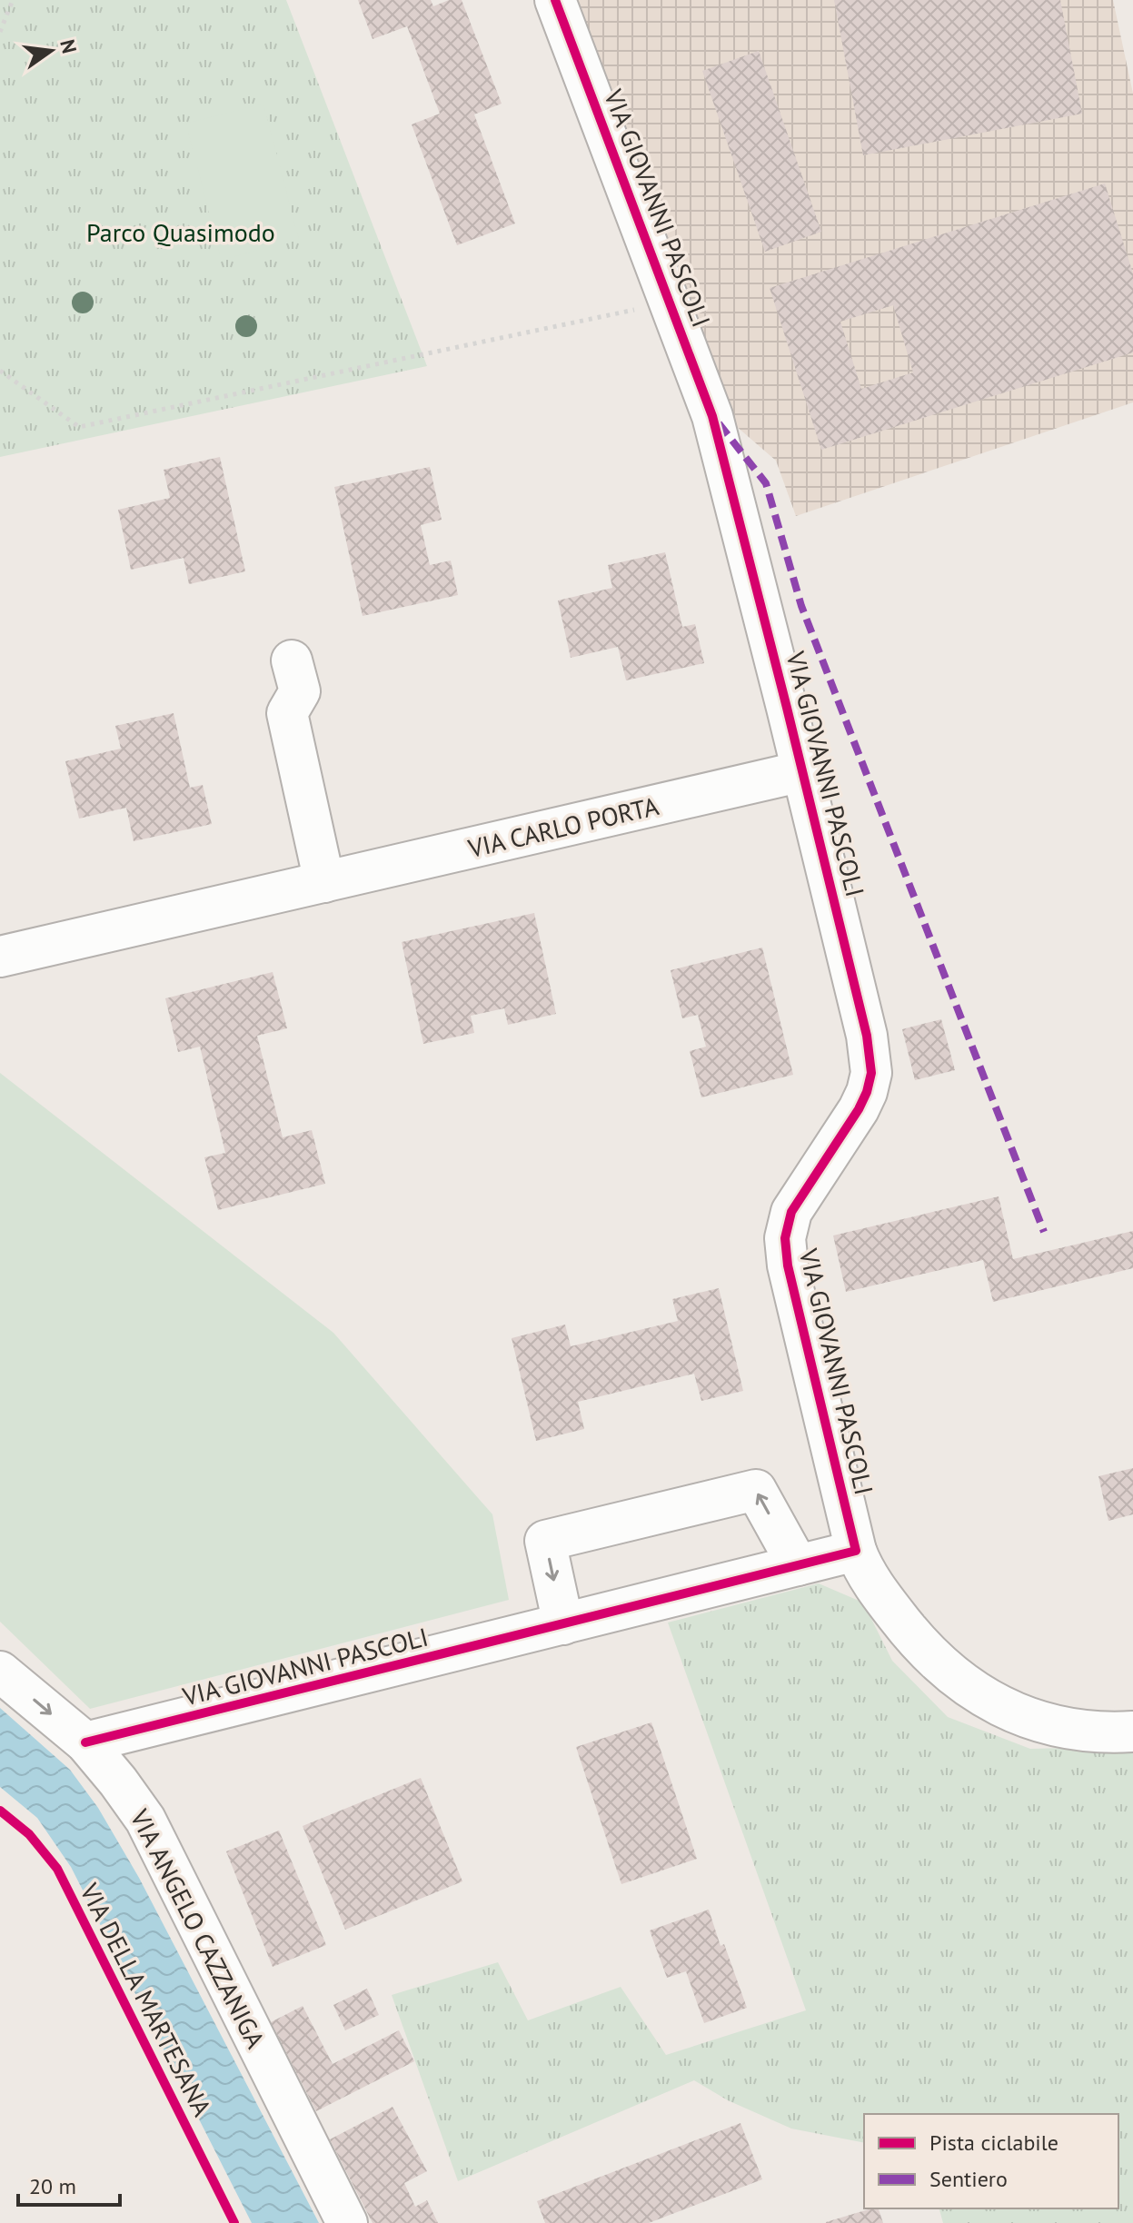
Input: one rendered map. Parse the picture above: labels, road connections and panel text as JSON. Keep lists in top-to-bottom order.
{
  "streets": {
    "street": ["VIA GIOVANNI PASCOLI", "VIA CARLO PORTA", "VIA ANGELO CAZZANIGA"],
    "cycle path": ["VIA DELLA MARTESANA"]
  },
  "crossings": [
    ["VIA GIOVANNI PASCOLI", "VIA CARLO PORTA"],
    ["VIA GIOVANNI PASCOLI", "VIA ANGELO CAZZANIGA"]
  ],
  "parks": ["Parco Quasimodo"],
  "legend": ["Pista ciclabile", "Sentiero"],
  "scale_bar": "20 m",
  "north": "right"
}
